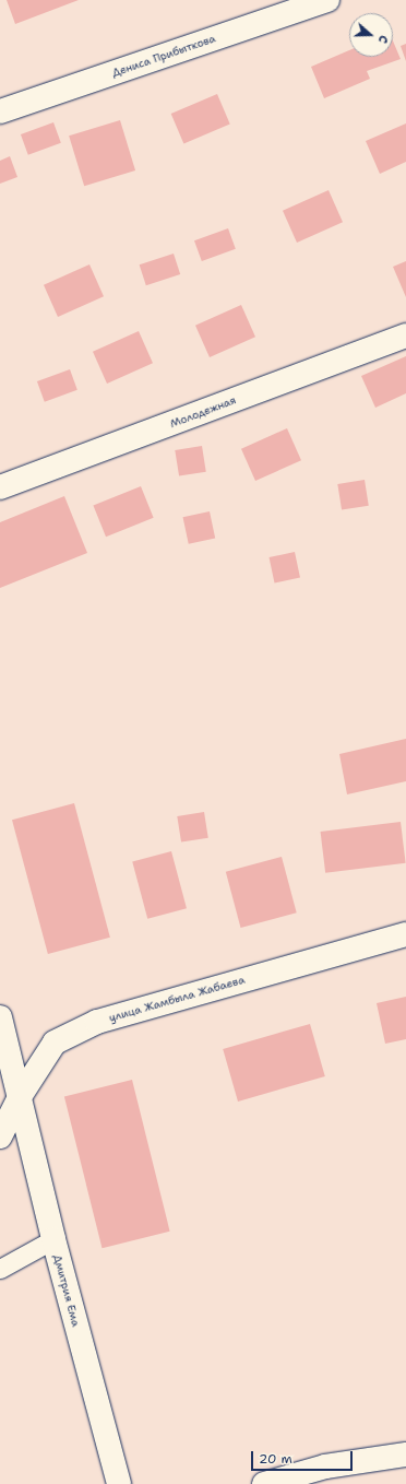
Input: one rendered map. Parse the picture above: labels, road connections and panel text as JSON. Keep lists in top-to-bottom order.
{
  "streets": {
    "street": [
      "Дениса Прибыткова",
      "Молодежная",
      "улица Жамбыла Жабаева",
      "Дмитрия Ема"
    ]
  },
  "crossings": [
    ["улица Жамбыла Жабаева", "Дмитрия Ема"]
  ],
  "scale_bar": "20 m",
  "north": "right"
}
